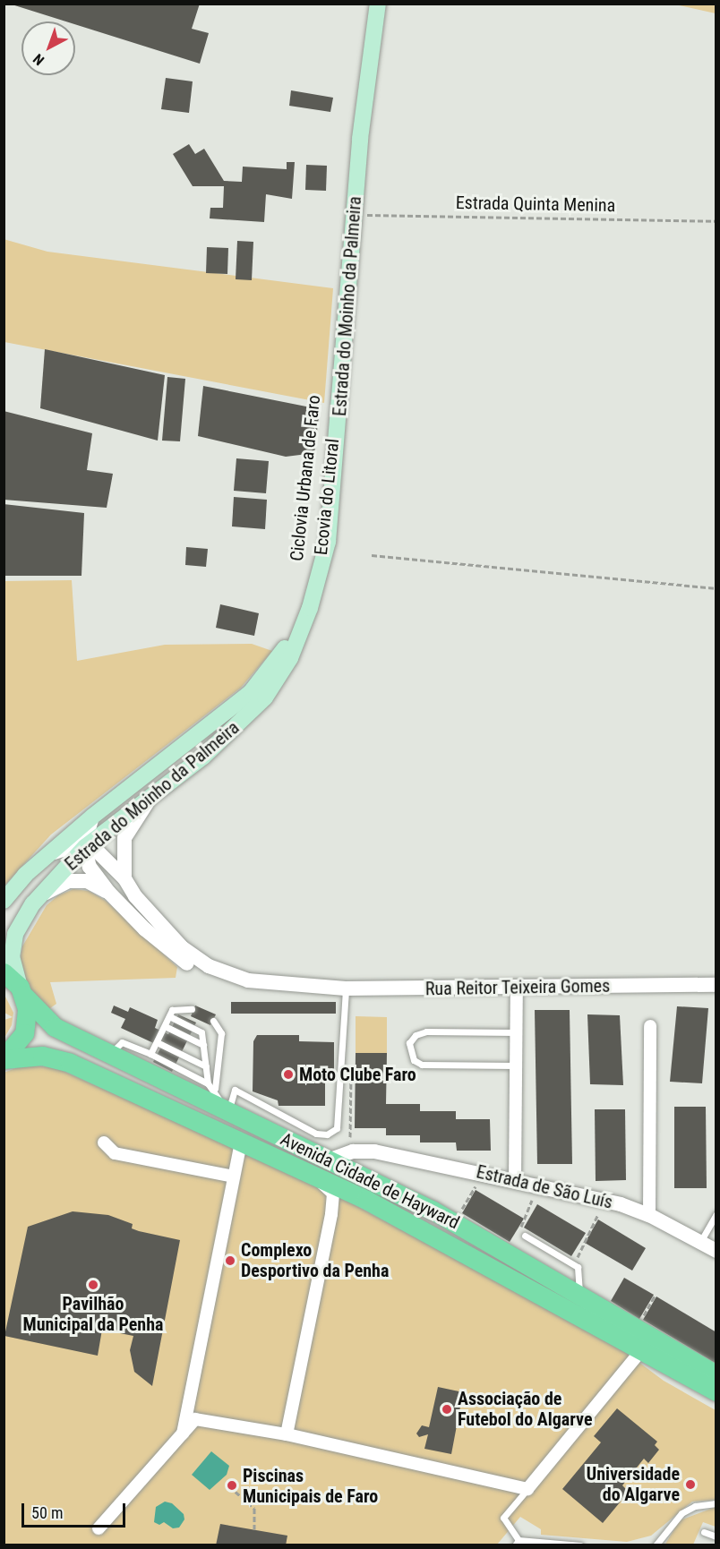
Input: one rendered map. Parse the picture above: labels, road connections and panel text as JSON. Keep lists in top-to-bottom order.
{
  "streets": {
    "main road": ["Estrada do Moinho da Palmeira", "Avenida Cidade de Hayward"],
    "street": ["Rua Reitor Teixeira Gomes", "Estrada de São Luís"],
    "path": ["Estrada Quinta Menina"]
  },
  "crossings": [
    ["Estrada do Moinho da Palmeira", "Avenida Cidade de Hayward"]
  ],
  "places": [
    "Moto Clube Faro",
    "Complexo Desportivo da Penha",
    "Pavilhão Municipal da Penha",
    "Associação de Futebol do Algarve",
    "Universidade do Algarve",
    "Piscinas Municipais de Faro"
  ],
  "scale_bar": "50 m",
  "north": "bottom left"
}
